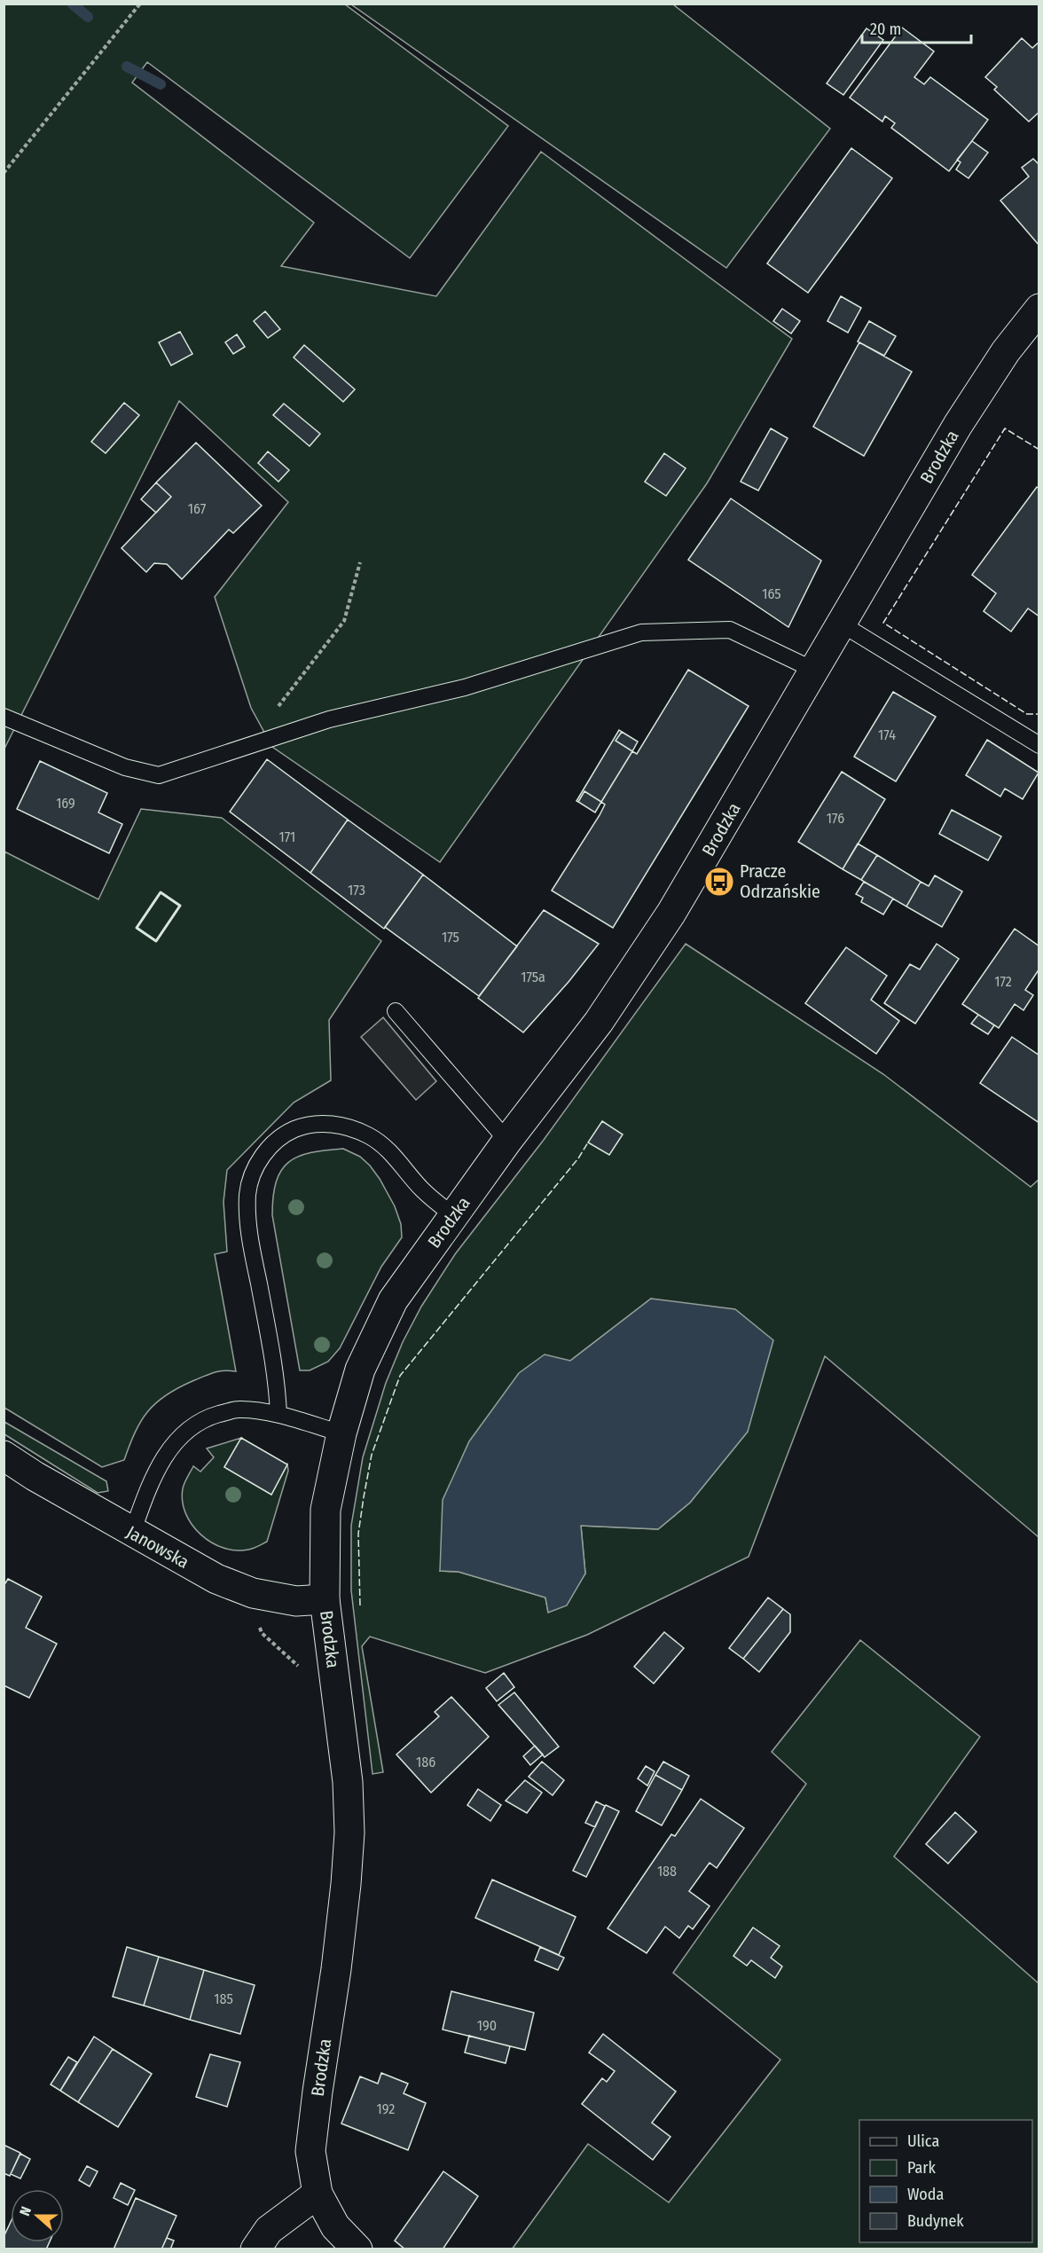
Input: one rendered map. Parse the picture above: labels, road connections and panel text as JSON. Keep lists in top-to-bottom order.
{
  "streets": {
    "street": ["Brodzka", "Janowska"]
  },
  "crossings": [
    ["Brodzka", "Janowska"]
  ],
  "places": {
    "bus stop": ["Pracze Odrzańskie"]
  },
  "house_numbers": [
    "167",
    "165",
    "174",
    "169",
    "176",
    "171",
    "173",
    "175",
    "175a",
    "172",
    "186",
    "188",
    "185",
    "190",
    "192"
  ],
  "legend": [
    "Ulica",
    "Park",
    "Woda",
    "Budynek"
  ],
  "scale_bar": "20 m",
  "north": "left"
}
